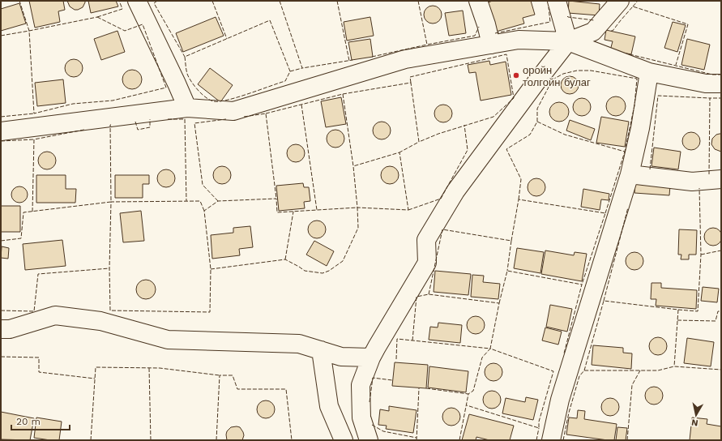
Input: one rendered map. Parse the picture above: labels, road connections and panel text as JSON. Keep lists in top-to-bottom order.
{
  "places": ["оройн толгойн булаг"],
  "scale_bar": "20 m",
  "north": "bottom"
}
